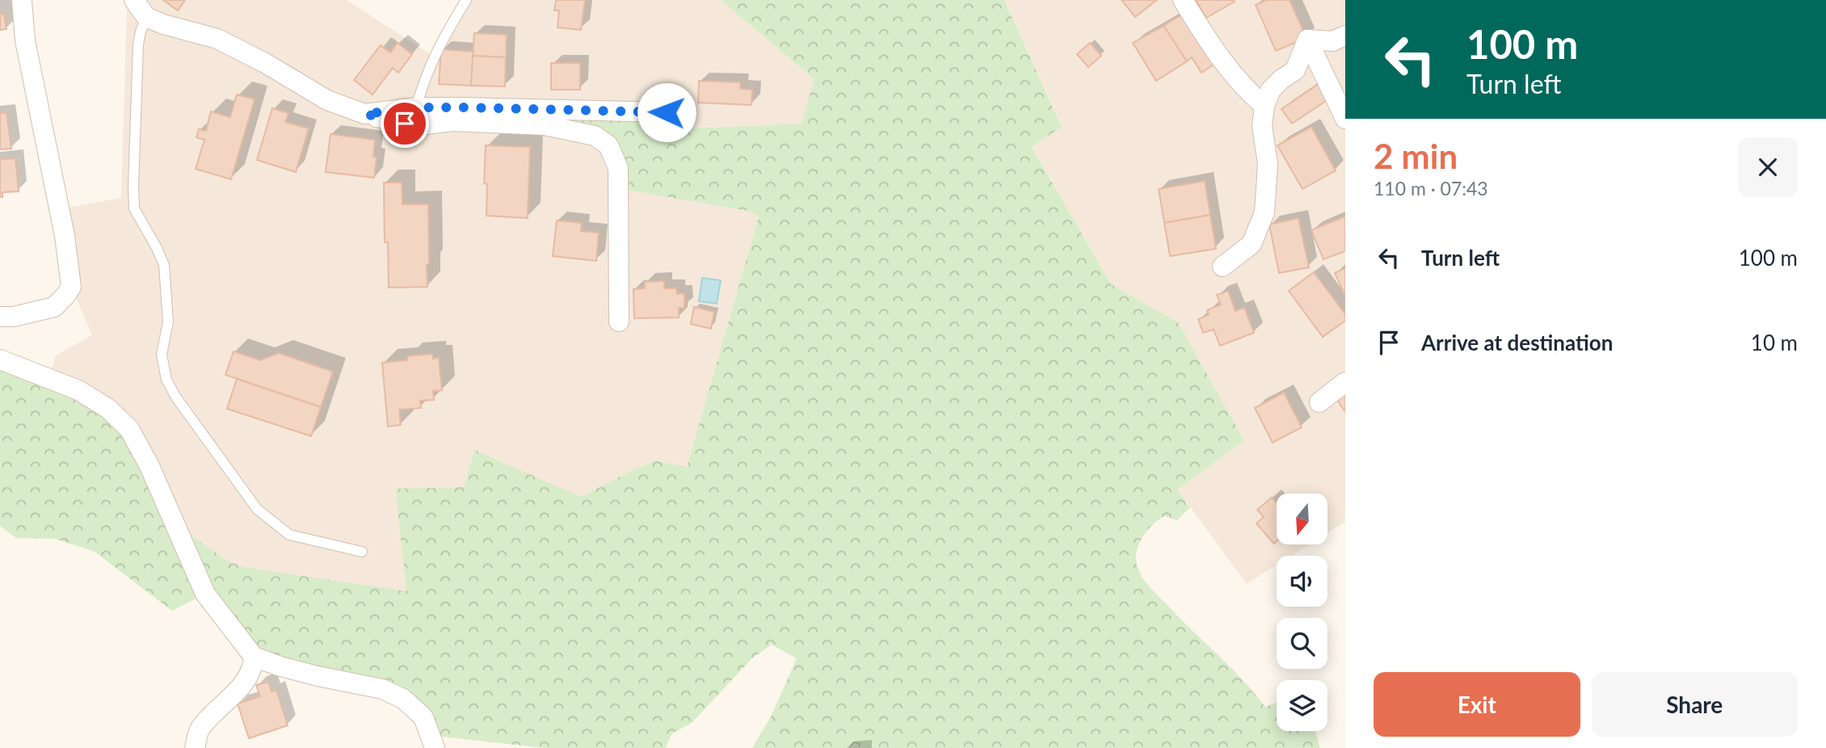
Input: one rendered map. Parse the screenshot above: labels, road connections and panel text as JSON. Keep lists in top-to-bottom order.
{
  "north": "bottom",
  "page": {
    "turn": ["100 m", "Turn left"],
    "heading": ["2 min", "110 m · 07:43"],
    "list": [
      {
        "name": "Turn left",
        "value": "100 m"
      },
      {
        "name": "Arrive at destination",
        "value": "10 m"
      }
    ],
    "buttons": ["Exit", "Share"]
  }
}
